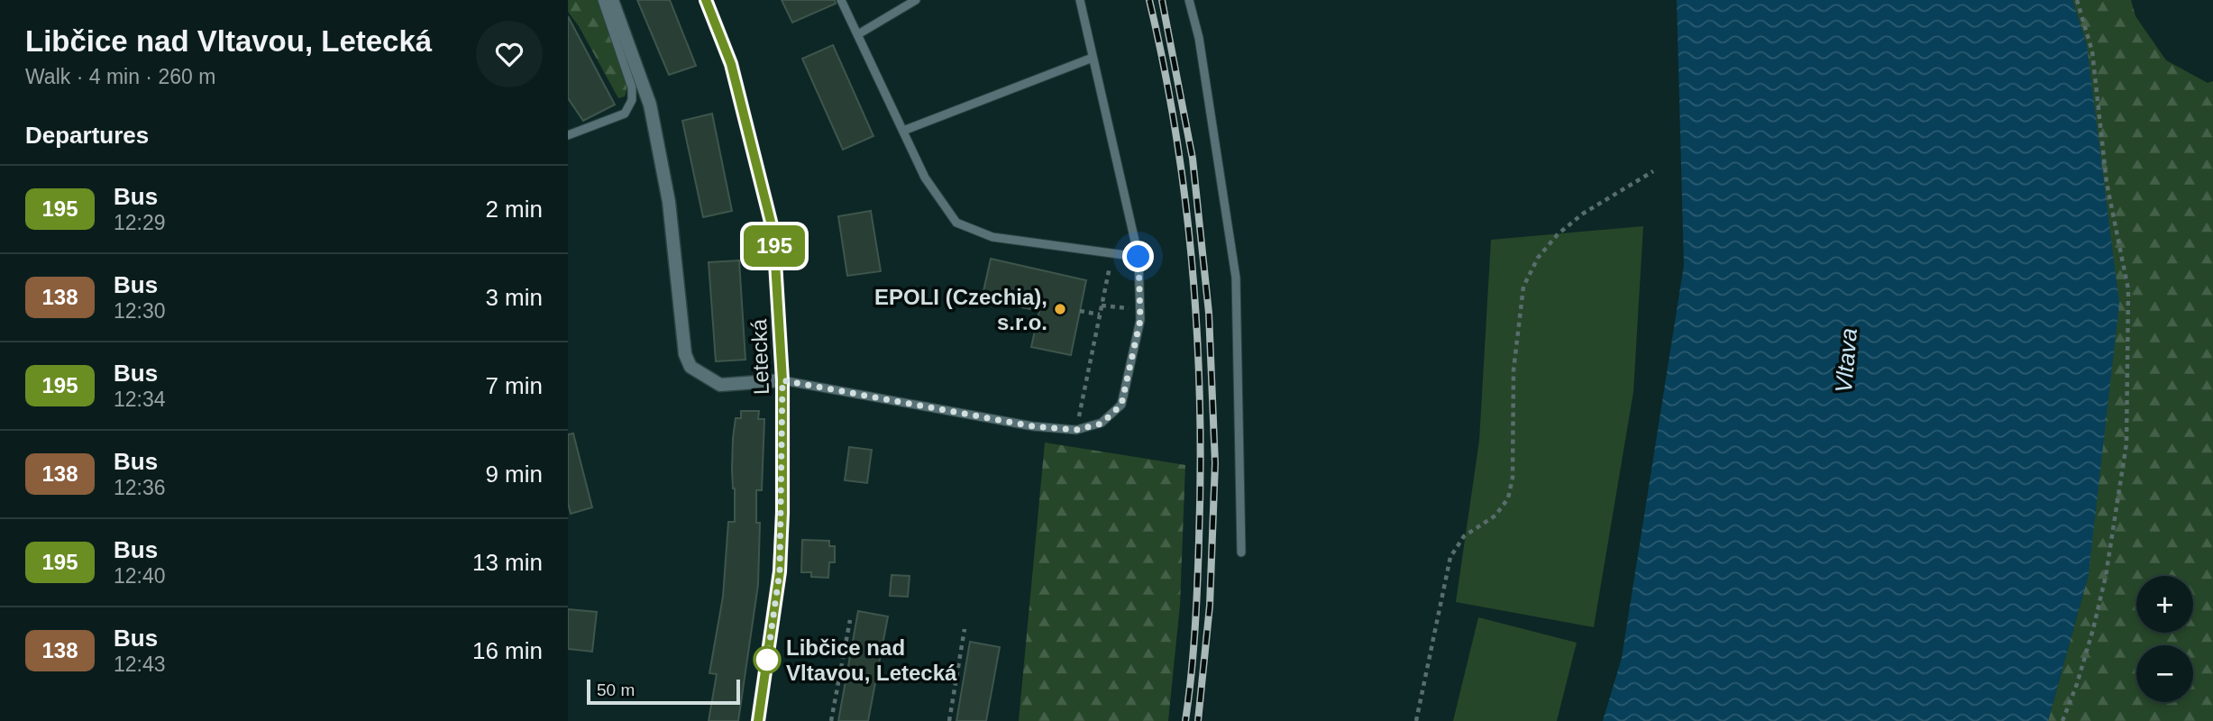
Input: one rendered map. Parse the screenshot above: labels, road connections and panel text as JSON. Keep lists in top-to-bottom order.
{
  "streets": {
    "street": ["Letecká"]
  },
  "water": ["Vltava"],
  "places": ["EPOLI (Czechia), s.r.o.", "Libčice nad Vltavou, Letecká"],
  "lines": ["bus line 195"],
  "scale_bar": "50 m",
  "page": {
    "heading": [
      ["Libčice nad Vltavou, Letecká", "Walk · 4 min · 260 m"],
      "Departures"
    ],
    "on_map": "195",
    "list": [
      {
        "mark": "195",
        "name": "Bus",
        "note": "12:29",
        "value": "2 min"
      },
      {
        "mark": "138",
        "name": "Bus",
        "note": "12:30",
        "value": "3 min"
      },
      {
        "mark": "195",
        "name": "Bus",
        "note": "12:34",
        "value": "7 min"
      },
      {
        "mark": "138",
        "name": "Bus",
        "note": "12:36",
        "value": "9 min"
      },
      {
        "mark": "195",
        "name": "Bus",
        "note": "12:40",
        "value": "13 min"
      },
      {
        "mark": "138",
        "name": "Bus",
        "note": "12:43",
        "value": "16 min"
      }
    ],
    "map_buttons": ["+", "−"],
    "scale": "50 m"
  }
}
